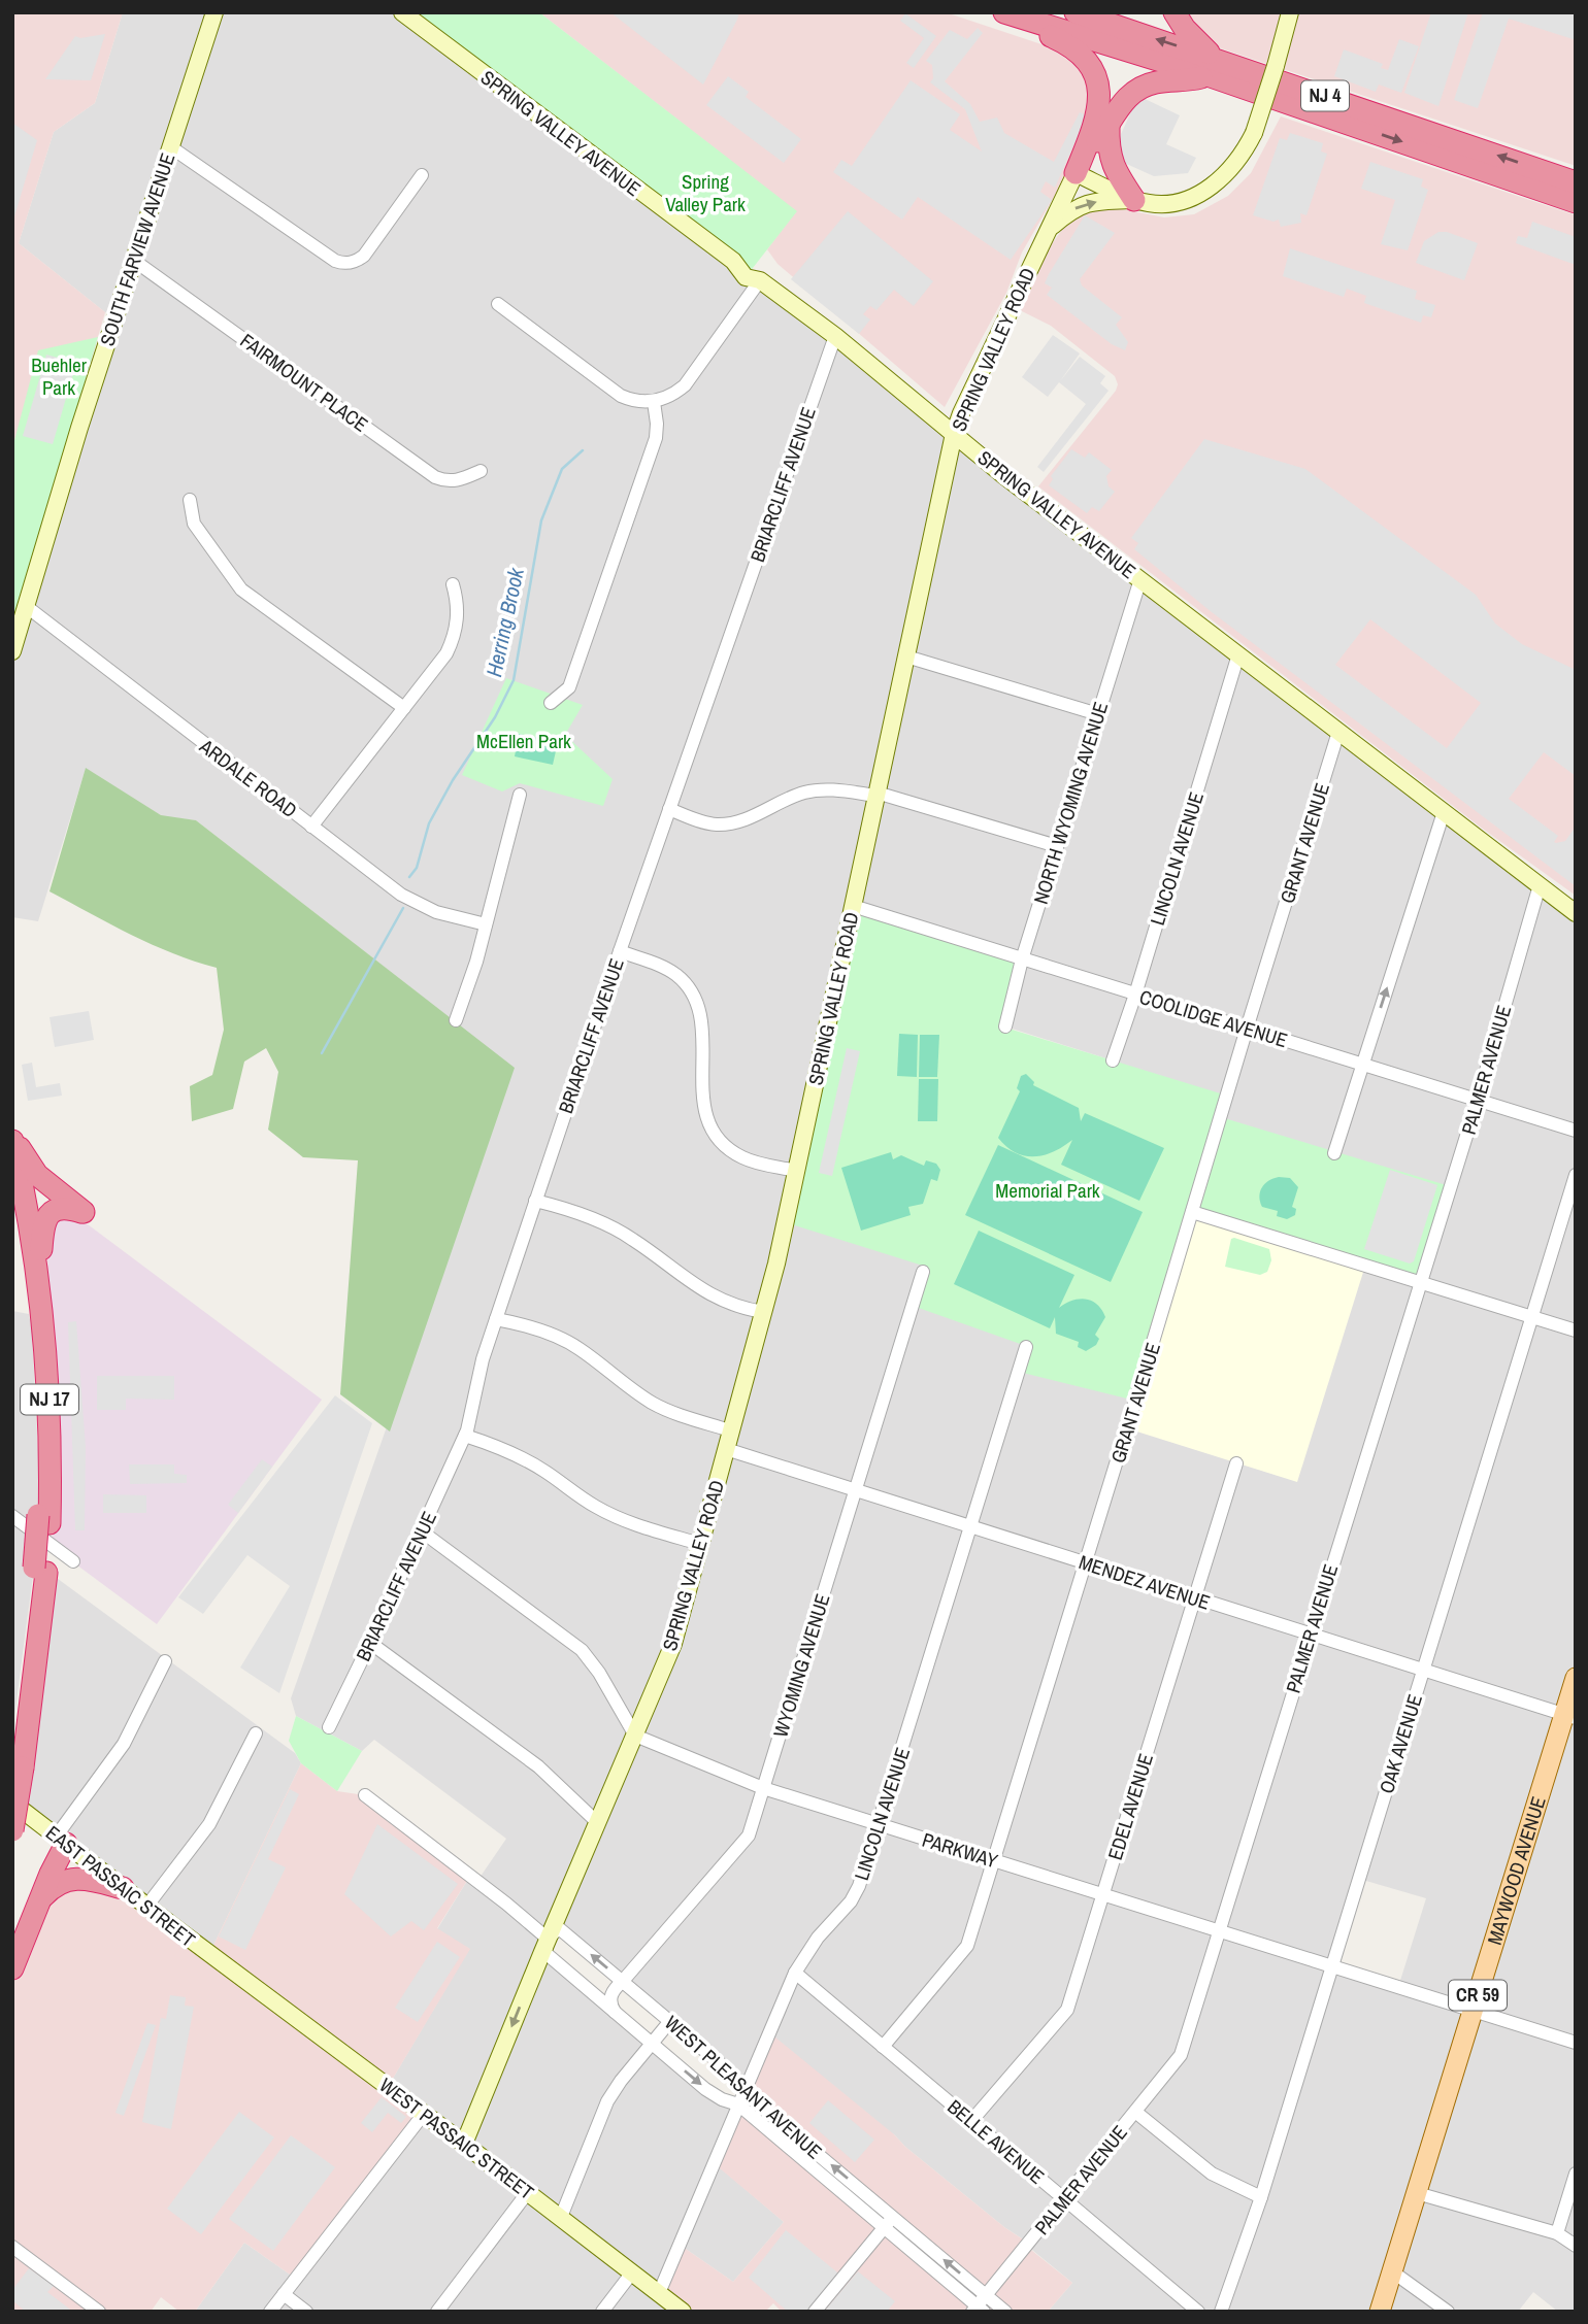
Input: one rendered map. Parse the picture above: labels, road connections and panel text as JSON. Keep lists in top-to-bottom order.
{
  "streets": {
    "highway": ["NJ 4", "NJ 17"],
    "main road": ["MAYWOOD AVENUE", "CR 59"],
    "street": [
      "SPRING VALLEY AVENUE",
      "SOUTH FARVIEW AVENUE",
      "SPRING VALLEY ROAD",
      "FAIRMOUNT PLACE",
      "BRIARCLIFF AVENUE",
      "ARDALE ROAD",
      "NORTH WYOMING AVENUE",
      "GRANT AVENUE",
      "LINCOLN AVENUE",
      "COOLIDGE AVENUE",
      "PALMER AVENUE",
      "MENDEZ AVENUE",
      "WYOMING AVENUE",
      "OAK AVENUE",
      "EDEL AVENUE",
      "PARKWAY",
      "EAST PASSAIC STREET",
      "WEST PLEASANT AVENUE",
      "WEST PASSAIC STREET",
      "BELLE AVENUE"
    ]
  },
  "crossings": [
    ["SPRING VALLEY AVENUE", "SPRING VALLEY ROAD"],
    ["SPRING VALLEY AVENUE", "BRIARCLIFF AVENUE"],
    ["SPRING VALLEY AVENUE", "NORTH WYOMING AVENUE"],
    ["SPRING VALLEY AVENUE", "GRANT AVENUE"],
    ["SPRING VALLEY AVENUE", "LINCOLN AVENUE"],
    ["SPRING VALLEY AVENUE", "PALMER AVENUE"],
    ["SOUTH FARVIEW AVENUE", "FAIRMOUNT PLACE"],
    ["SOUTH FARVIEW AVENUE", "ARDALE ROAD"],
    ["SPRING VALLEY ROAD", "COOLIDGE AVENUE"],
    ["SPRING VALLEY ROAD", "MENDEZ AVENUE"],
    ["SPRING VALLEY ROAD", "PARKWAY"],
    ["SPRING VALLEY ROAD", "WEST PLEASANT AVENUE"],
    ["SPRING VALLEY ROAD", "WEST PASSAIC STREET"],
    ["NORTH WYOMING AVENUE", "COOLIDGE AVENUE"],
    ["GRANT AVENUE", "COOLIDGE AVENUE"],
    ["GRANT AVENUE", "MENDEZ AVENUE"],
    ["GRANT AVENUE", "PARKWAY"],
    ["GRANT AVENUE", "BELLE AVENUE"],
    ["LINCOLN AVENUE", "COOLIDGE AVENUE"],
    ["LINCOLN AVENUE", "MENDEZ AVENUE"],
    ["LINCOLN AVENUE", "PARKWAY"],
    ["LINCOLN AVENUE", "WEST PLEASANT AVENUE"],
    ["LINCOLN AVENUE", "WEST PASSAIC STREET"],
    ["LINCOLN AVENUE", "BELLE AVENUE"],
    ["COOLIDGE AVENUE", "PALMER AVENUE"],
    ["PALMER AVENUE", "MENDEZ AVENUE"],
    ["PALMER AVENUE", "PARKWAY"],
    ["PALMER AVENUE", "WEST PLEASANT AVENUE"],
    ["PALMER AVENUE", "BELLE AVENUE"],
    ["MENDEZ AVENUE", "WYOMING AVENUE"],
    ["MENDEZ AVENUE", "OAK AVENUE"],
    ["MENDEZ AVENUE", "EDEL AVENUE"],
    ["MENDEZ AVENUE", "MAYWOOD AVENUE"],
    ["WYOMING AVENUE", "PARKWAY"],
    ["WYOMING AVENUE", "WEST PLEASANT AVENUE"],
    ["OAK AVENUE", "PARKWAY"],
    ["EDEL AVENUE", "PARKWAY"],
    ["EDEL AVENUE", "BELLE AVENUE"],
    ["PARKWAY", "MAYWOOD AVENUE"],
    ["EAST PASSAIC STREET", "WEST PASSAIC STREET"]
  ],
  "water": ["Herring Brook"],
  "parks": [
    "Spring Valley Park",
    "Buehler Park",
    "McEllen Park",
    "Memorial Park"
  ]
}
